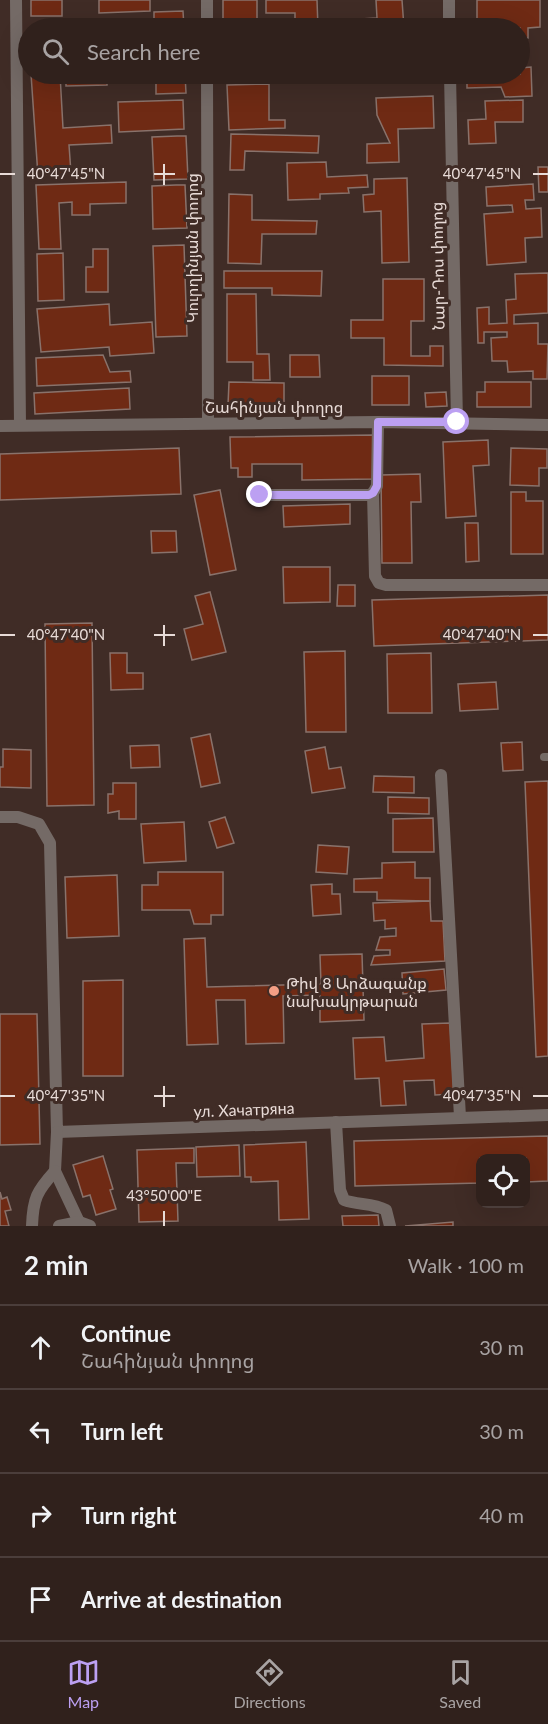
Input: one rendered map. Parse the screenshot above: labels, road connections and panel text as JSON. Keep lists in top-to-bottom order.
{
  "streets": {
    "street": [
      "Կուրղինյան փողոց",
      "Նար-Դոս փողոց",
      "Շահինյան փողոց",
      "ул. Хачатряна"
    ]
  },
  "crossings": [
    ["Կուրղինյան փողոց", "Շահինյան փողոց"],
    ["Նար-Դոս փողոց", "Շահինյան փողոց"]
  ],
  "places": ["Թիվ 8 Արձագանք նախակրթարան"],
  "page": {
    "search": "Search here",
    "heading": ["2 min", "Walk · 100 m"],
    "list": [
      ["Continue", "Շահինյան փողոց", "30 m"],
      ["Turn left", "30 m"],
      ["Turn right", "40 m"],
      "Arrive at destination"
    ],
    "nav": ["Map", "Directions", "Saved"]
  },
  "coordinates": [
    "40°47'45\"N",
    "40°47'40\"N",
    "40°47'35\"N",
    "43°50'00\"E"
  ]
}
